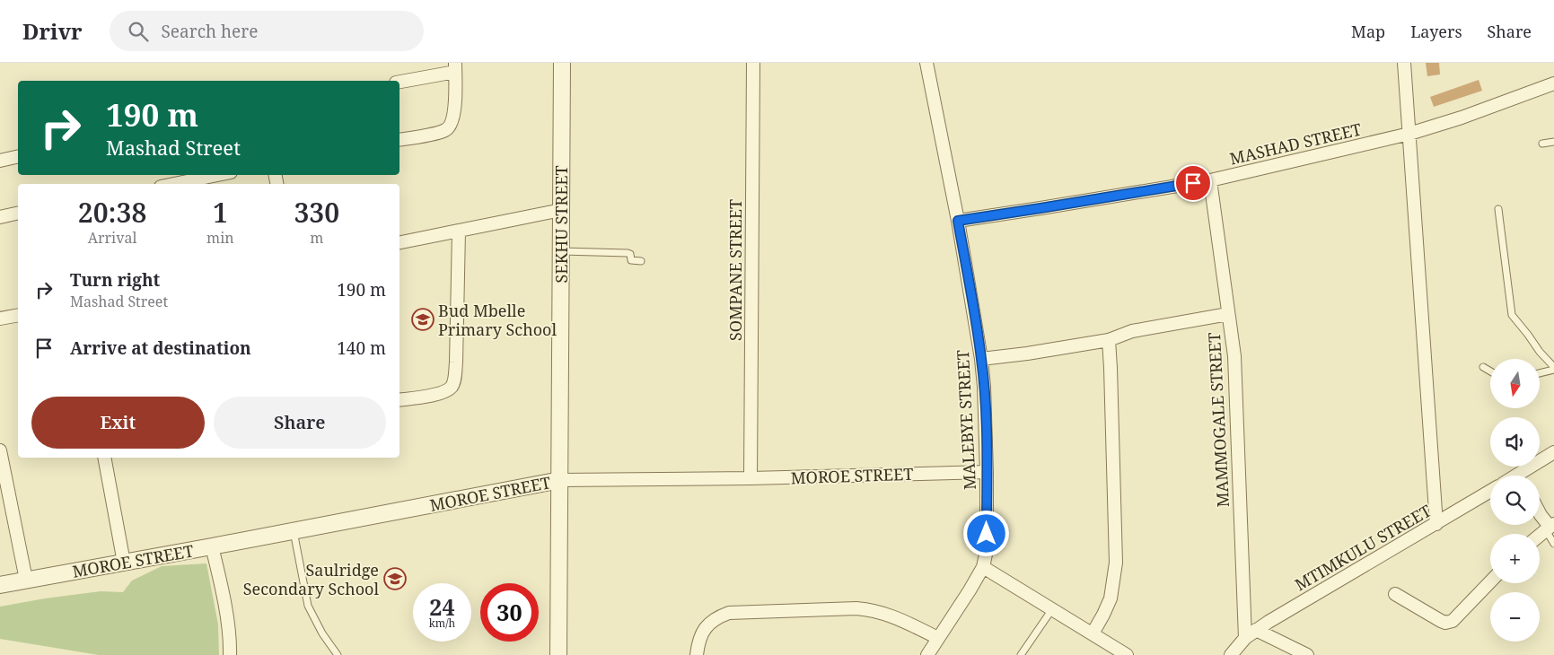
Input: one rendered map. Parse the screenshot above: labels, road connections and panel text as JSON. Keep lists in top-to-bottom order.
{
  "streets": {
    "street": [
      "MASHAD STREET",
      "SEKHU STREET",
      "SOMPANE STREET",
      "MALEBYE STREET",
      "MAMMOGALE STREET",
      "MOROE STREET",
      "MTIMKULU STREET"
    ]
  },
  "crossings": [
    ["MASHAD STREET", "MALEBYE STREET"],
    ["MASHAD STREET", "MAMMOGALE STREET"],
    ["SEKHU STREET", "MOROE STREET"],
    ["SOMPANE STREET", "MOROE STREET"],
    ["MALEBYE STREET", "MOROE STREET"],
    ["MAMMOGALE STREET", "MTIMKULU STREET"]
  ],
  "places": {
    "school or university": ["Bud Mbelle Primary School", "Saulridge Secondary School"]
  },
  "north": "bottom",
  "page": {
    "header": "Drivr",
    "search": "Search here",
    "nav": ["Map", "Layers", "Share"],
    "turn": ["190 m", "Mashad Street"],
    "eta": [
      "20:38",
      "Arrival",
      "1",
      "min",
      "330",
      "m"
    ],
    "list": [
      {
        "name": "Turn right",
        "note": "Mashad Street",
        "value": "190 m"
      },
      {
        "name": "Arrive at destination",
        "value": "140 m"
      }
    ],
    "map_buttons": ["+", "−"],
    "buttons": ["Exit", "Share"],
    "speed": "24 km/h",
    "limit": "30"
  }
}
